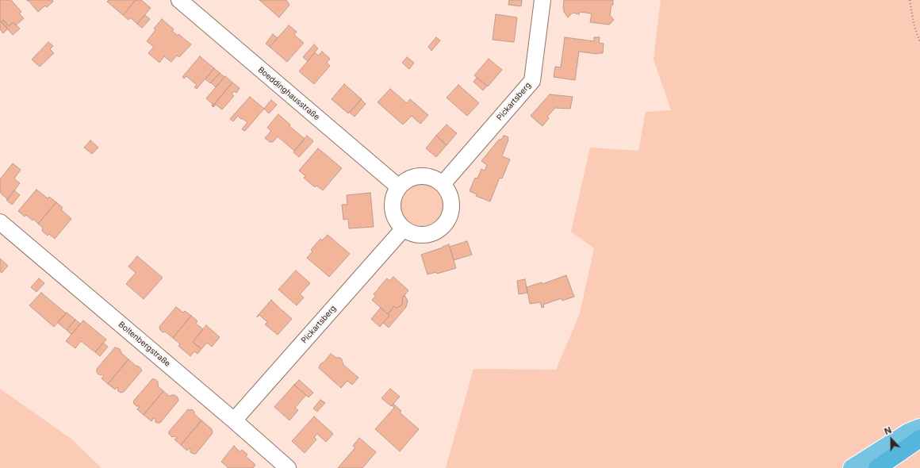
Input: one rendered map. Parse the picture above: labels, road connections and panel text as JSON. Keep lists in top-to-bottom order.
{
  "streets": {
    "street": ["Boeddinghausstraße", "Pickartsberg", "Boltenbergstraße"]
  },
  "crossings": [
    ["Boeddinghausstraße", "Pickartsberg"],
    ["Pickartsberg", "Boltenbergstraße"]
  ],
  "north": "top"
}
